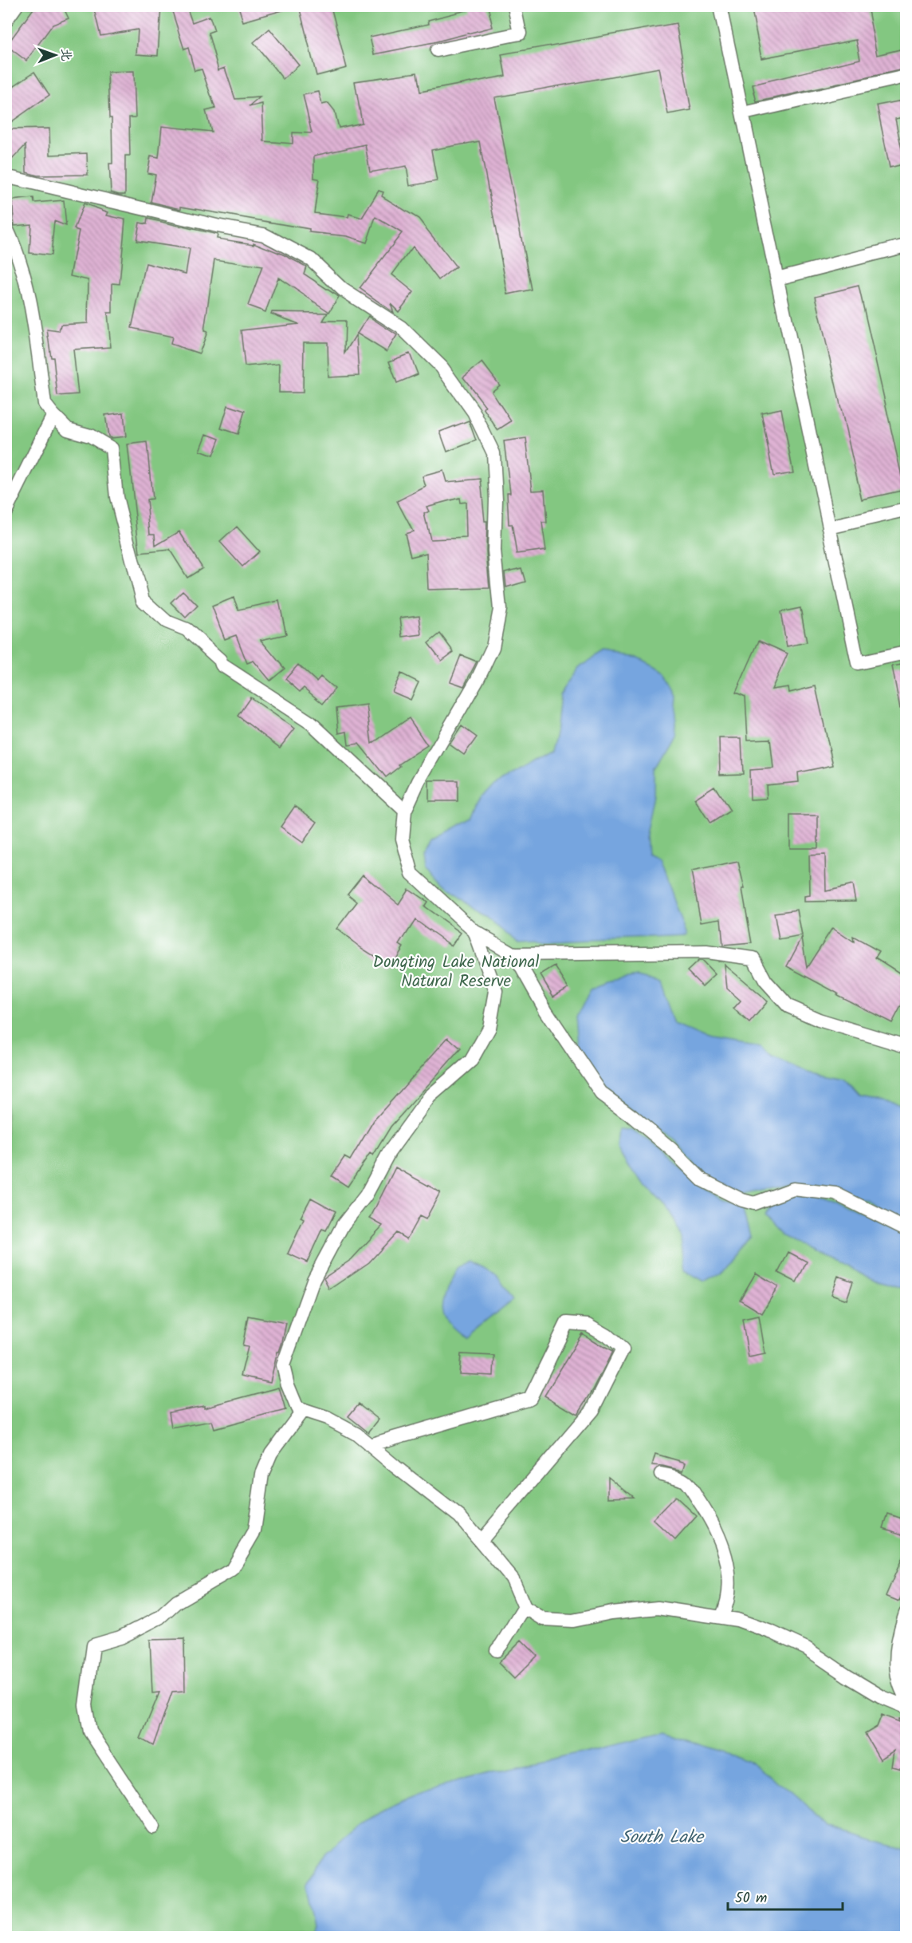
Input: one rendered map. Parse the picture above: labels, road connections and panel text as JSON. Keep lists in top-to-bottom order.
{
  "water": ["South Lake"],
  "parks": ["Dongting Lake National Natural Reserve"],
  "scale_bar": "50 m",
  "north": "right"
}
